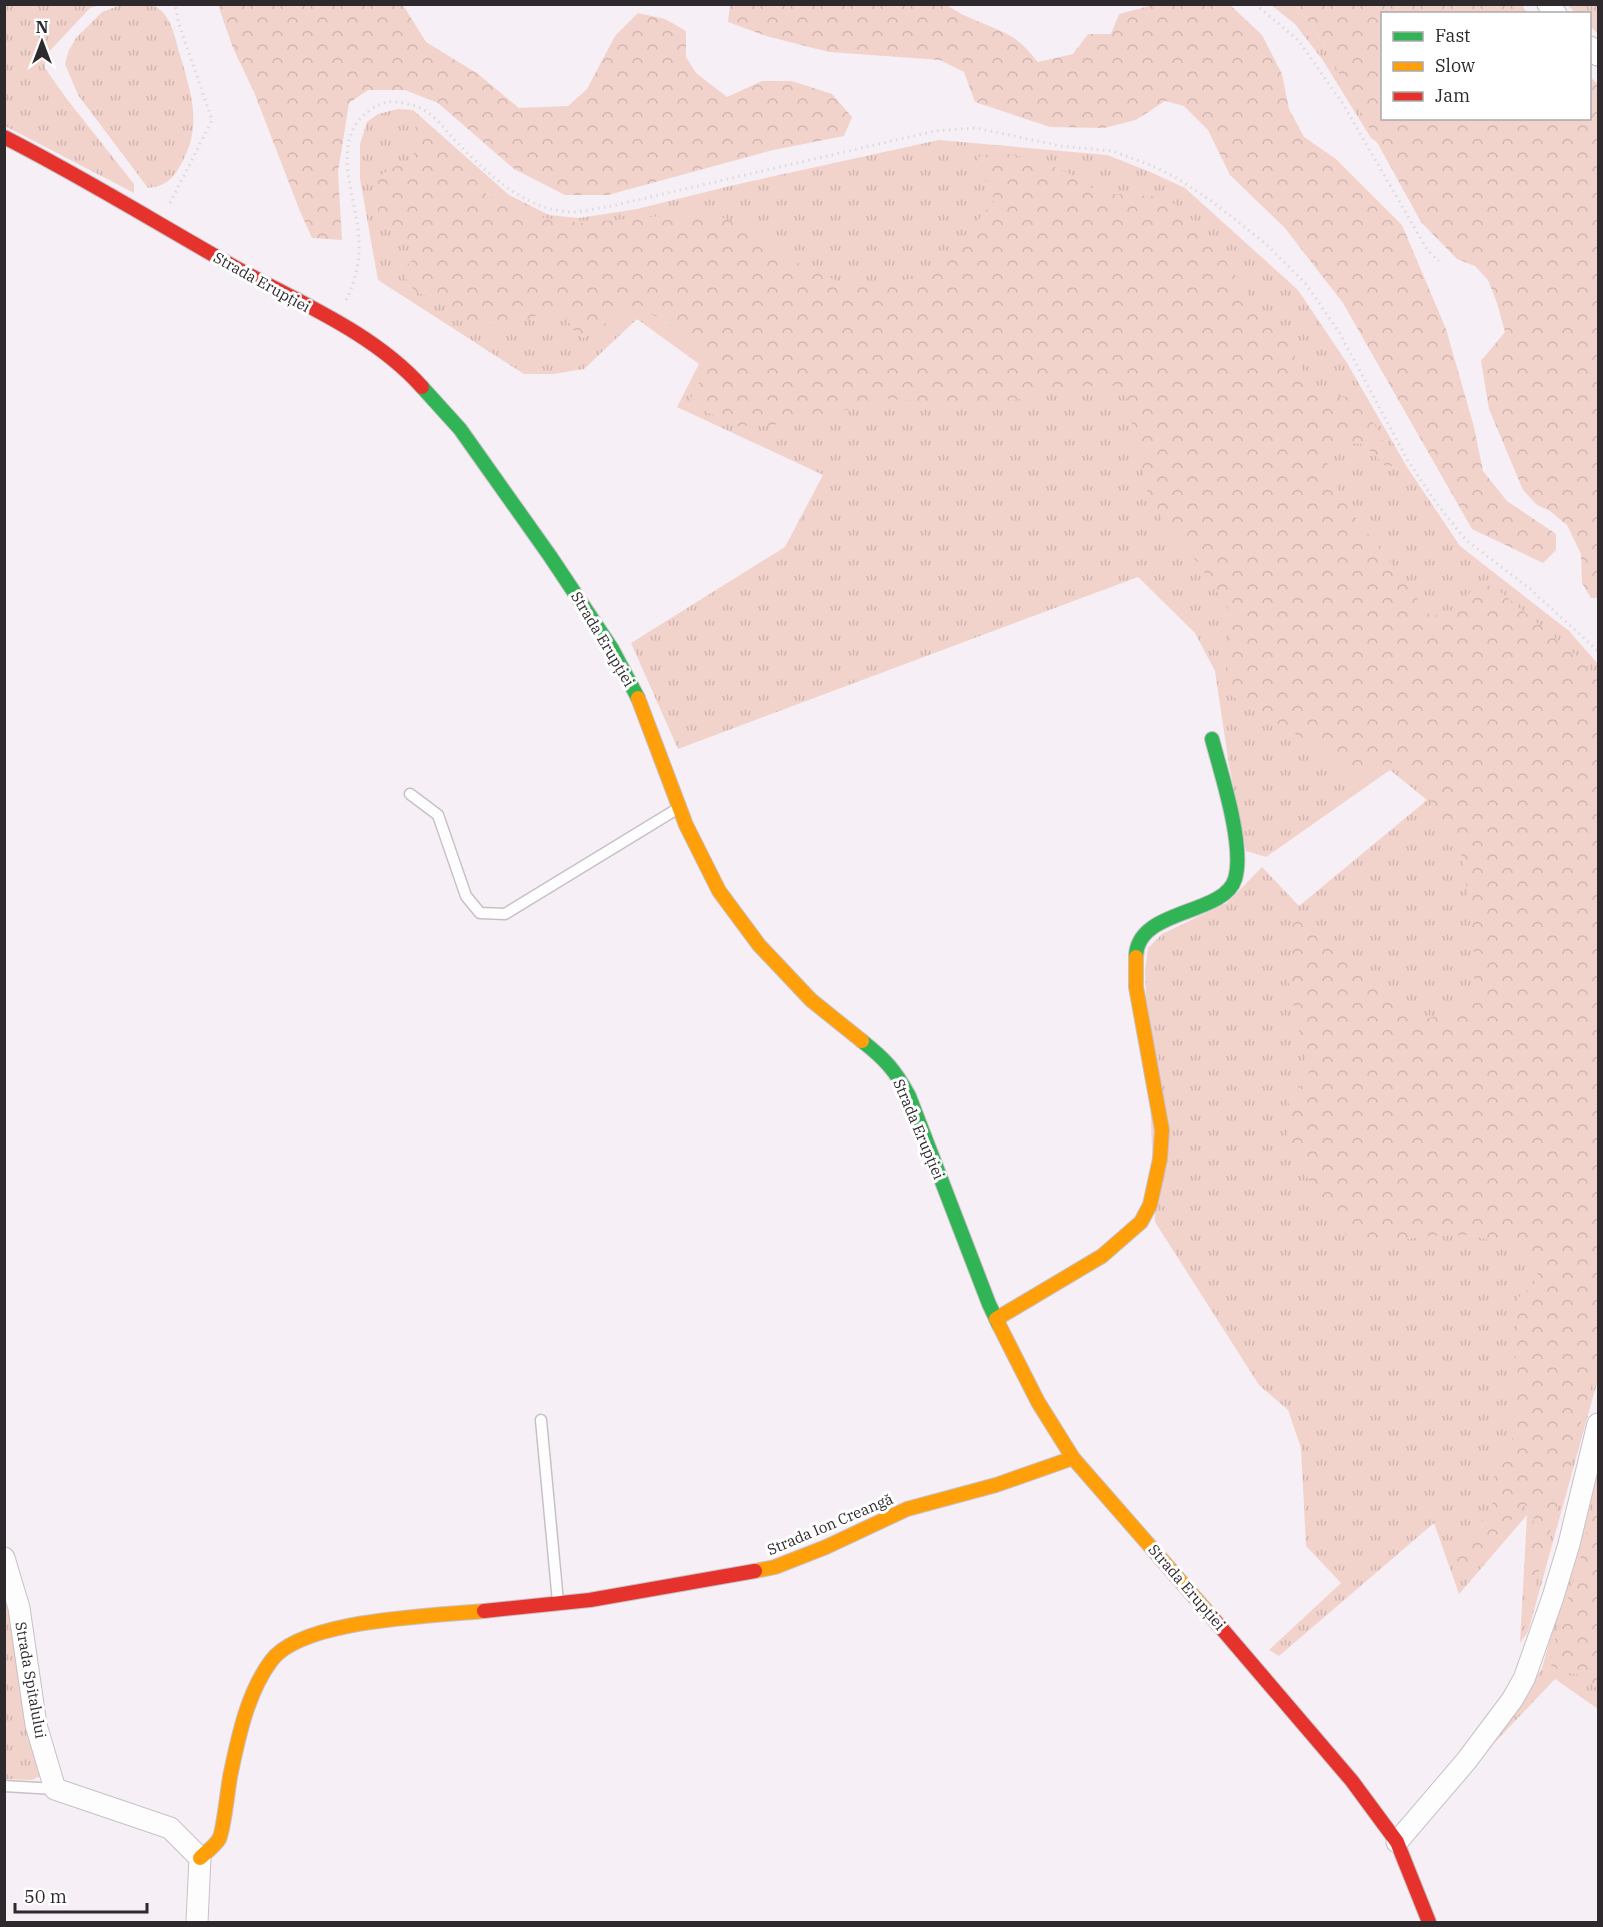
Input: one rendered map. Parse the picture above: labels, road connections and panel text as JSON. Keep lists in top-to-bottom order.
{
  "streets": {
    "street": ["Strada Erupției", "Strada Ion Creangă", "Strada Spitalului"]
  },
  "crossings": [
    ["Strada Erupției", "Strada Ion Creangă"]
  ],
  "legend": ["Fast", "Slow", "Jam"],
  "scale_bar": "50 m",
  "north": "top"
}
